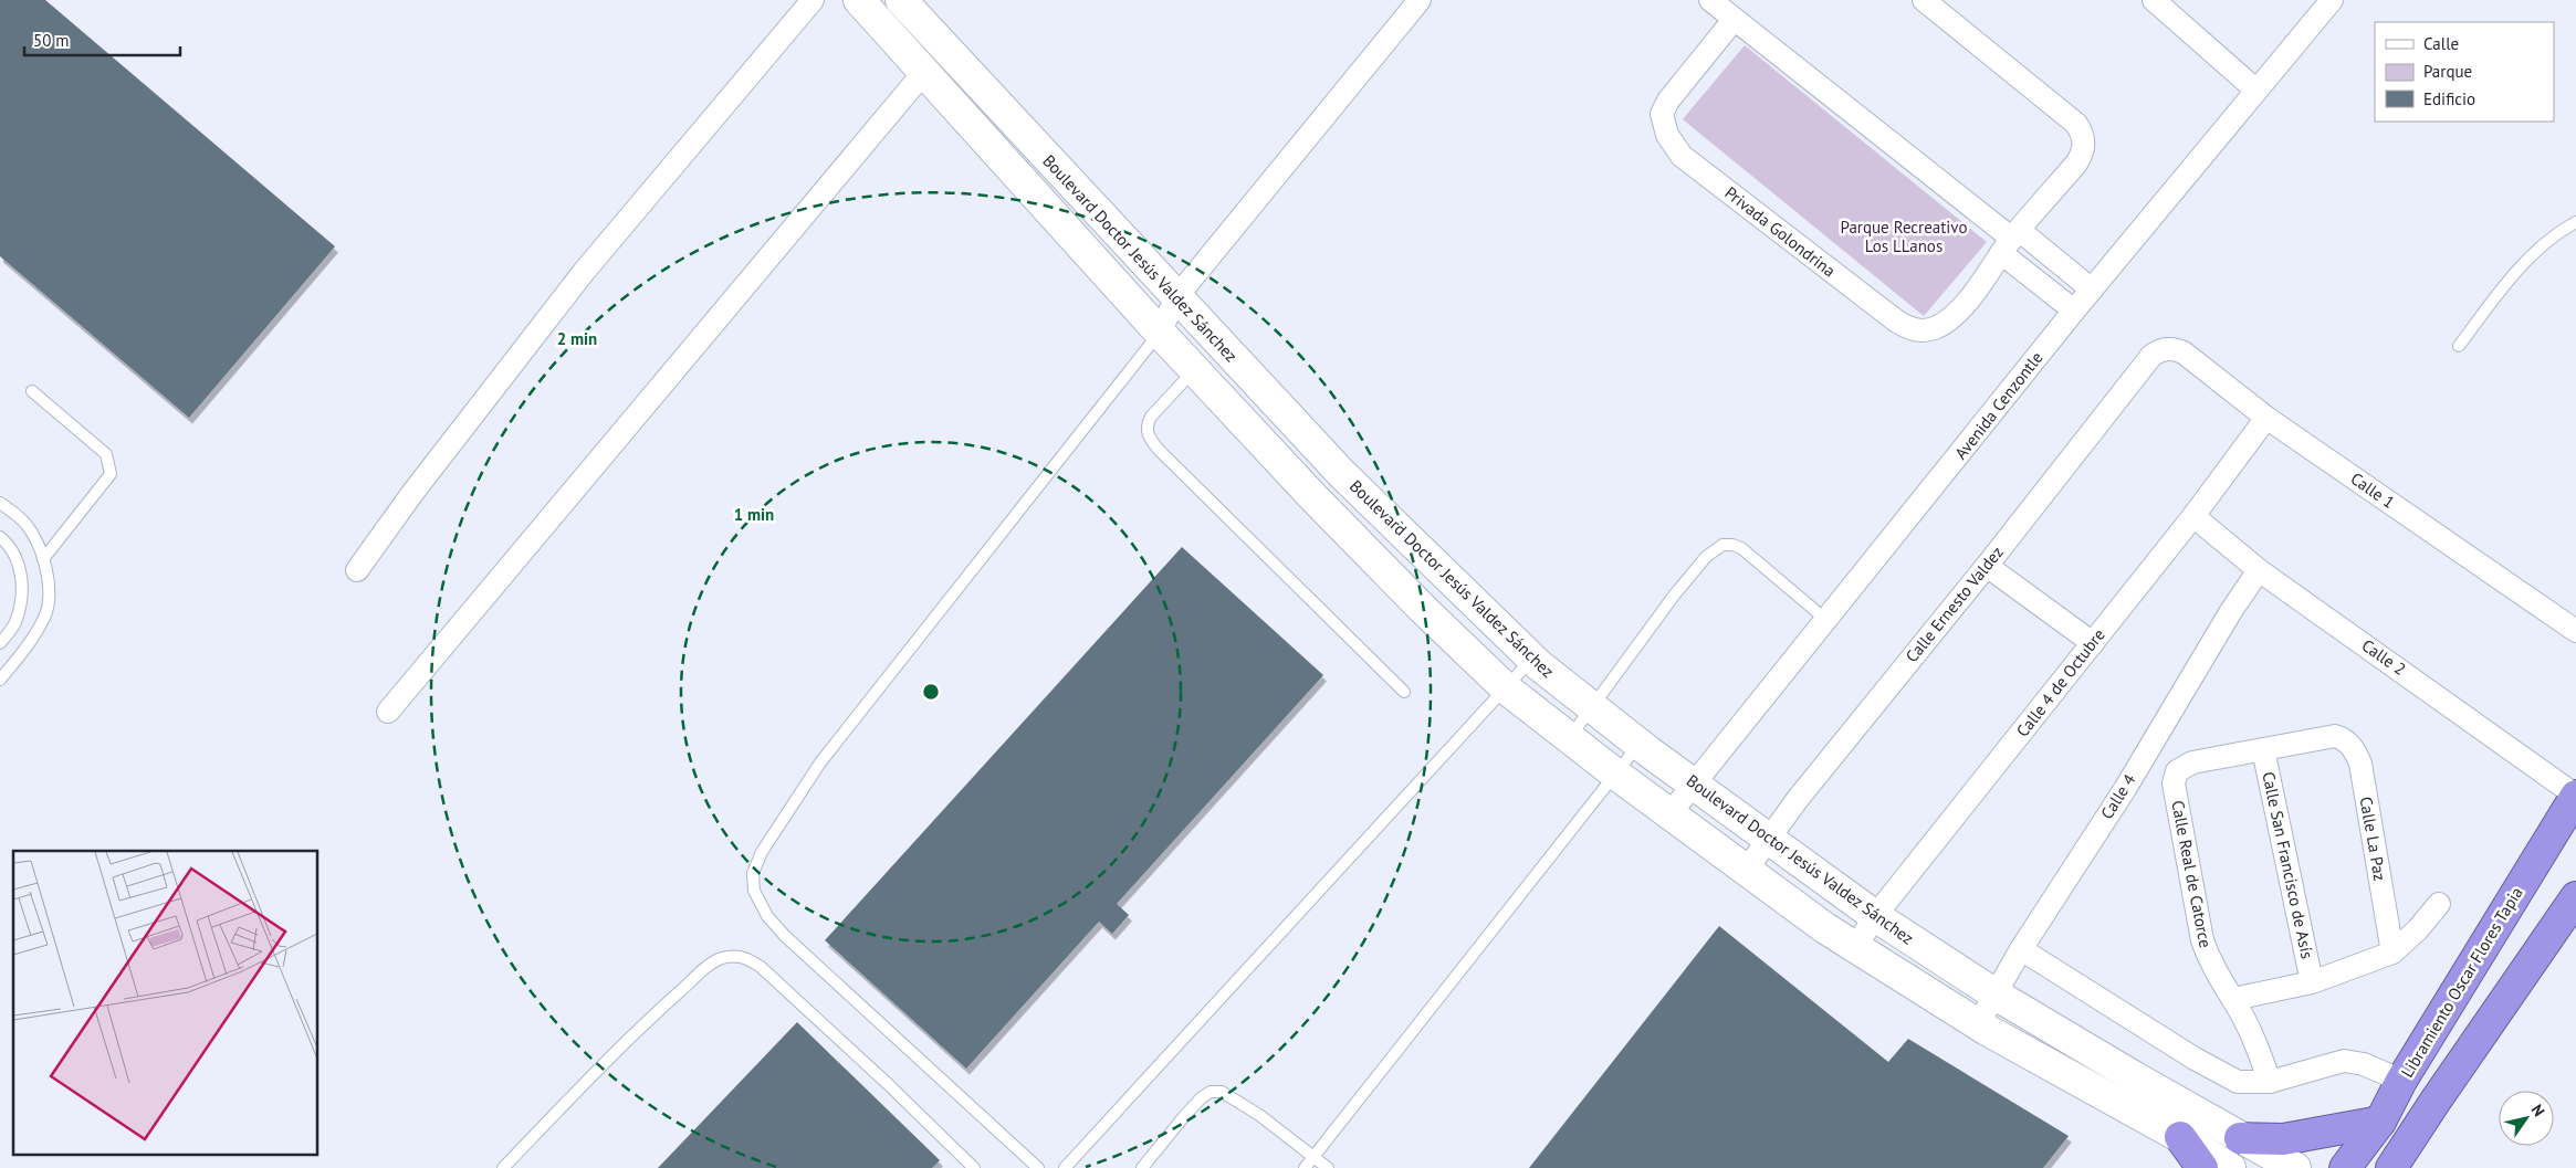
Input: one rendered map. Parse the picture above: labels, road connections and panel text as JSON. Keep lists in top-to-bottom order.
{
  "streets": {
    "highway": ["Libramiento Oscar Flores Tapia"],
    "main road": ["Boulevard Doctor Jesús Valdez Sánchez"],
    "street": [
      "Privada Golondrina",
      "Avenida Cenzontle",
      "Calle 1",
      "Calle Ernesto Valdez",
      "Calle 2",
      "Calle 4 de Octubre",
      "Calle 4",
      "Calle La Paz",
      "Calle San Francisco de Asís",
      "Calle Real de Catorce"
    ]
  },
  "crossings": [
    ["Boulevard Doctor Jesús Valdez Sánchez", "Avenida Cenzontle"],
    ["Boulevard Doctor Jesús Valdez Sánchez", "Calle Ernesto Valdez"],
    ["Boulevard Doctor Jesús Valdez Sánchez", "Calle 4 de Octubre"],
    ["Boulevard Doctor Jesús Valdez Sánchez", "Calle 4"],
    ["Calle 1", "Calle Ernesto Valdez"],
    ["Calle 1", "Calle 4 de Octubre"],
    ["Calle 2", "Calle 4 de Octubre"],
    ["Calle 2", "Calle 4"],
    ["Calle 2", "Libramiento Oscar Flores Tapia"],
    ["Calle La Paz", "Calle Real de Catorce"],
    ["Calle San Francisco de Asís", "Calle Real de Catorce"]
  ],
  "parks": ["Parque Recreativo Los LLanos"],
  "legend": ["Calle", "Parque", "Edificio"],
  "scale_bar": "50 m",
  "north": "top right",
  "rings": ["2 min", "1 min"]
}
